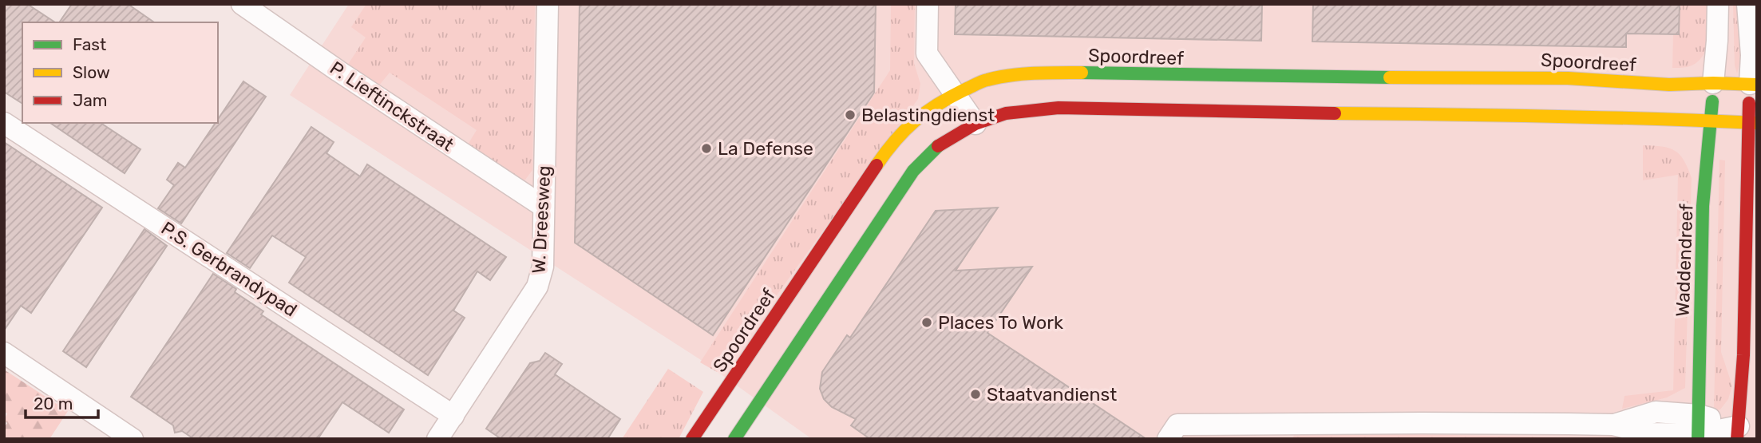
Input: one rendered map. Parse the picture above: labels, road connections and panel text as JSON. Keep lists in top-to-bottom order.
{
  "streets": {
    "main road": ["Spoordreef", "Waddendreef"],
    "street": ["P. Lieftinckstraat", "W. Dreesweg", "P.S. Gerbrandypad"]
  },
  "crossings": [
    ["Spoordreef", "Waddendreef"],
    ["P. Lieftinckstraat", "W. Dreesweg"],
    ["W. Dreesweg", "P.S. Gerbrandypad"]
  ],
  "places": [
    "Belastingdienst",
    "La Defense",
    "Places To Work",
    "Staatvandienst"
  ],
  "legend": ["Fast", "Slow", "Jam"],
  "scale_bar": "20 m"
}
